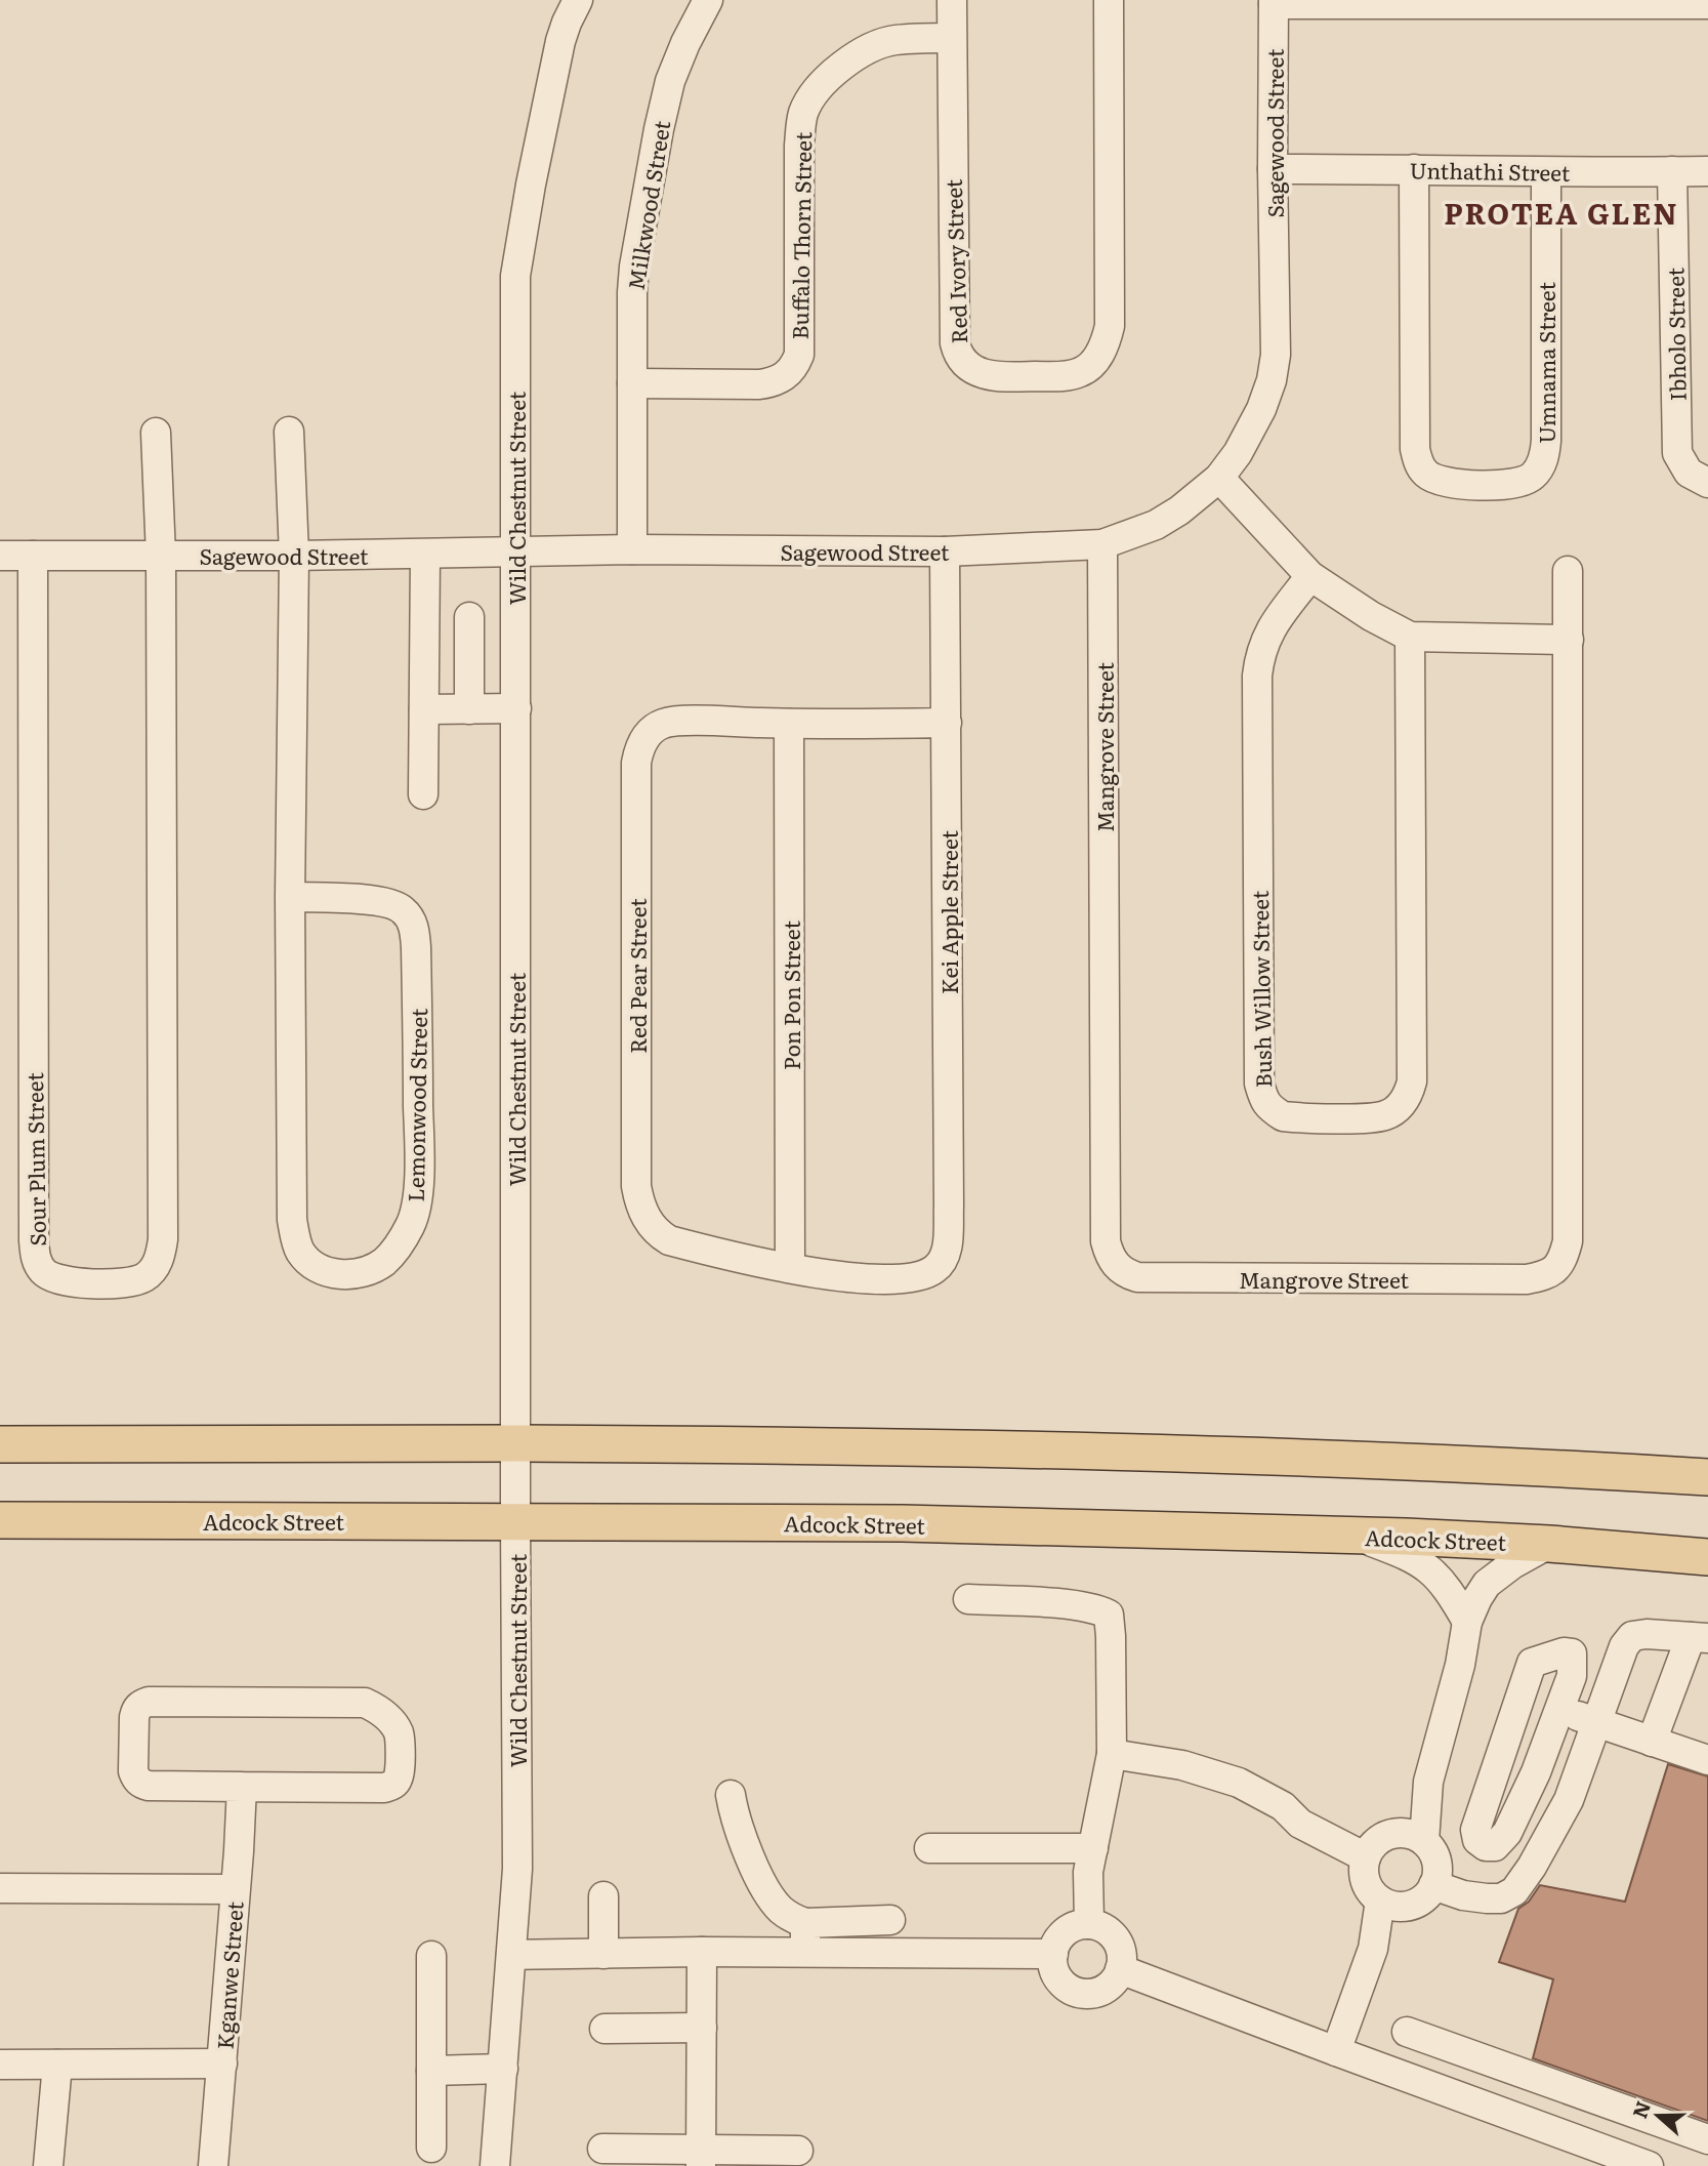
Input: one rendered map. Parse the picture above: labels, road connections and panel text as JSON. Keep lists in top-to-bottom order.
{
  "streets": {
    "main road": ["Adcock Street"],
    "street": [
      "Sagewood Street",
      "Unthathi Street",
      "Milkwood Street",
      "Buffalo Thorn Street",
      "Red Ivory Street",
      "Ibholo Street",
      "Umnama Street",
      "Wild Chestnut Street",
      "Mangrove Street",
      "Kei Apple Street",
      "Red Pear Street",
      "Bush Willow Street",
      "Pon Pon Street",
      "Lemonwood Street",
      "Sour Plum Street",
      "Kganwe Street"
    ]
  },
  "crossings": [
    ["Sagewood Street", "Unthathi Street"],
    ["Sagewood Street", "Milkwood Street"],
    ["Sagewood Street", "Wild Chestnut Street"],
    ["Sagewood Street", "Mangrove Street"],
    ["Sagewood Street", "Kei Apple Street"],
    ["Sagewood Street", "Lemonwood Street"],
    ["Sagewood Street", "Sour Plum Street"],
    ["Unthathi Street", "Ibholo Street"],
    ["Unthathi Street", "Umnama Street"],
    ["Milkwood Street", "Buffalo Thorn Street"],
    ["Buffalo Thorn Street", "Red Ivory Street"],
    ["Wild Chestnut Street", "Adcock Street"],
    ["Kei Apple Street", "Red Pear Street"],
    ["Red Pear Street", "Pon Pon Street"]
  ],
  "districts": ["PROTEA GLEN"],
  "north": "left"
}
